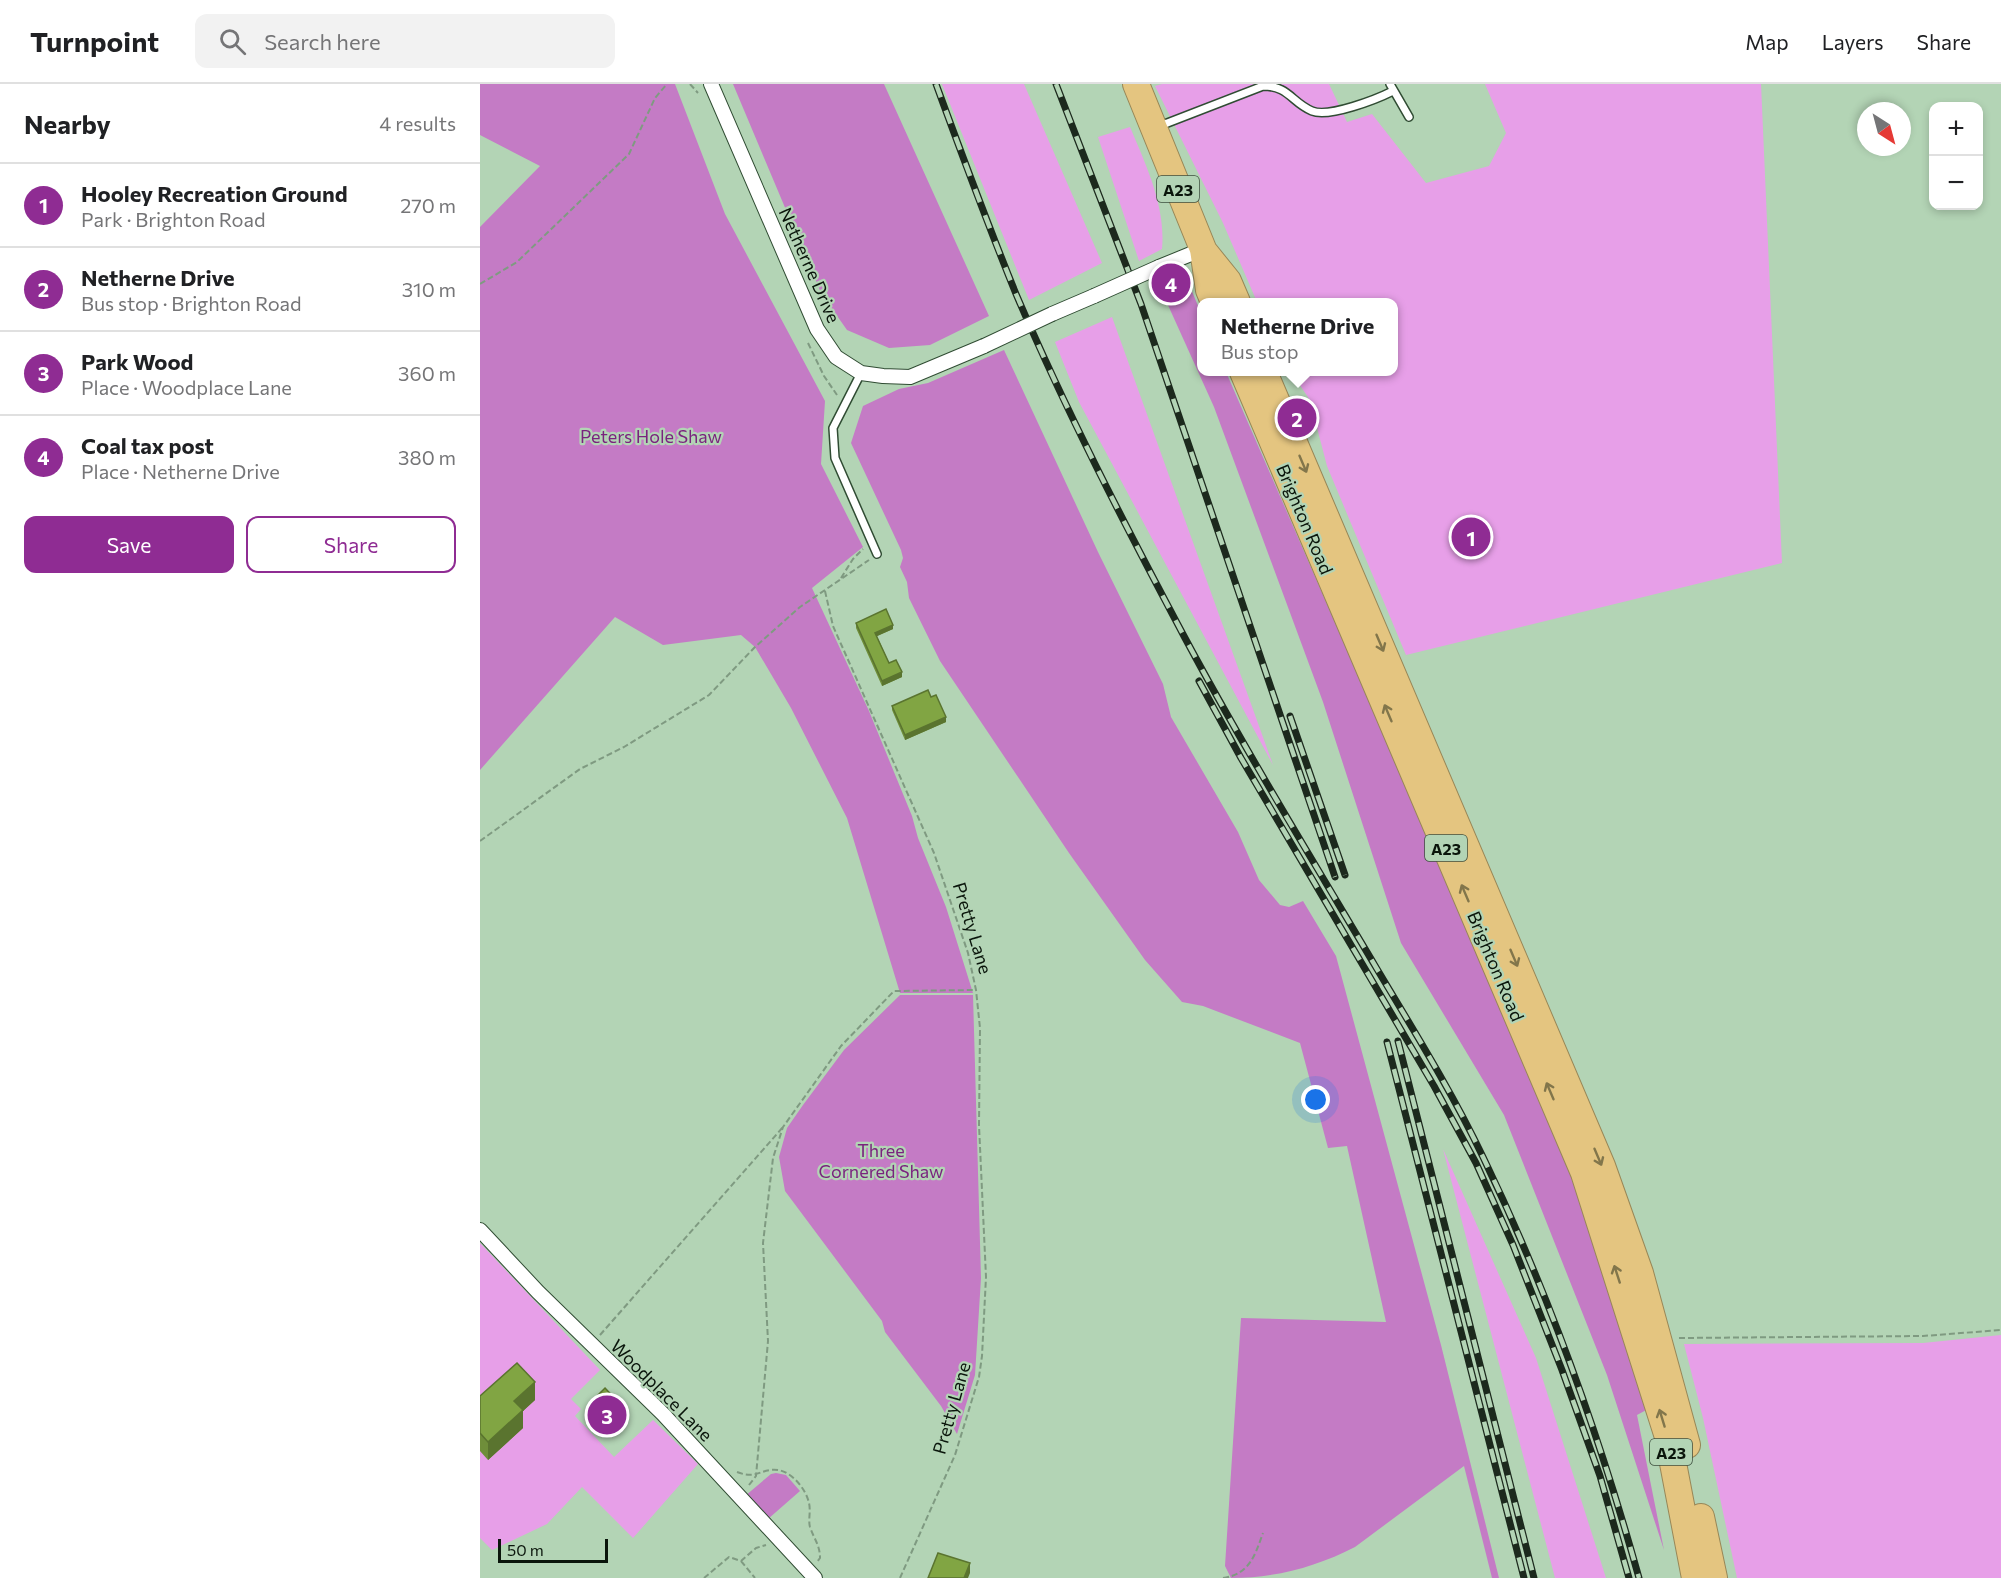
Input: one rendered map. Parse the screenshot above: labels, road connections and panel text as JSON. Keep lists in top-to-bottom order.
{
  "streets": {
    "highway": ["A23", "Brighton Road"],
    "street": ["Netherne Drive", "Woodplace Lane"],
    "path": ["Pretty Lane"]
  },
  "crossings": [
    ["A23", "Netherne Drive"]
  ],
  "parks": ["Peters Hole Shaw", "Three Cornered Shaw"],
  "scale_bar": "50 m",
  "north": "bottom right",
  "page": {
    "header": "Turnpoint",
    "search": "Search here",
    "nav": ["Map", "Layers", "Share"],
    "heading": ["Nearby", "4 results"],
    "map_buttons": ["+", "−"],
    "list": [
      {
        "mark": "1",
        "name": "Hooley Recreation Ground",
        "note": "Park · Brighton Road",
        "value": "270 m"
      },
      {
        "mark": "2",
        "name": "Netherne Drive",
        "note": "Bus stop · Brighton Road",
        "value": "310 m"
      },
      {
        "mark": "3",
        "name": "Park Wood",
        "note": "Place · Woodplace Lane",
        "value": "360 m"
      },
      {
        "mark": "4",
        "name": "Coal tax post",
        "note": "Place · Netherne Drive",
        "value": "380 m"
      }
    ],
    "pins": [
      "4",
      "2",
      "1",
      "3"
    ],
    "popup": ["Netherne Drive", "Bus stop"],
    "buttons": ["Save", "Share"],
    "scale": "50 m"
  }
}
